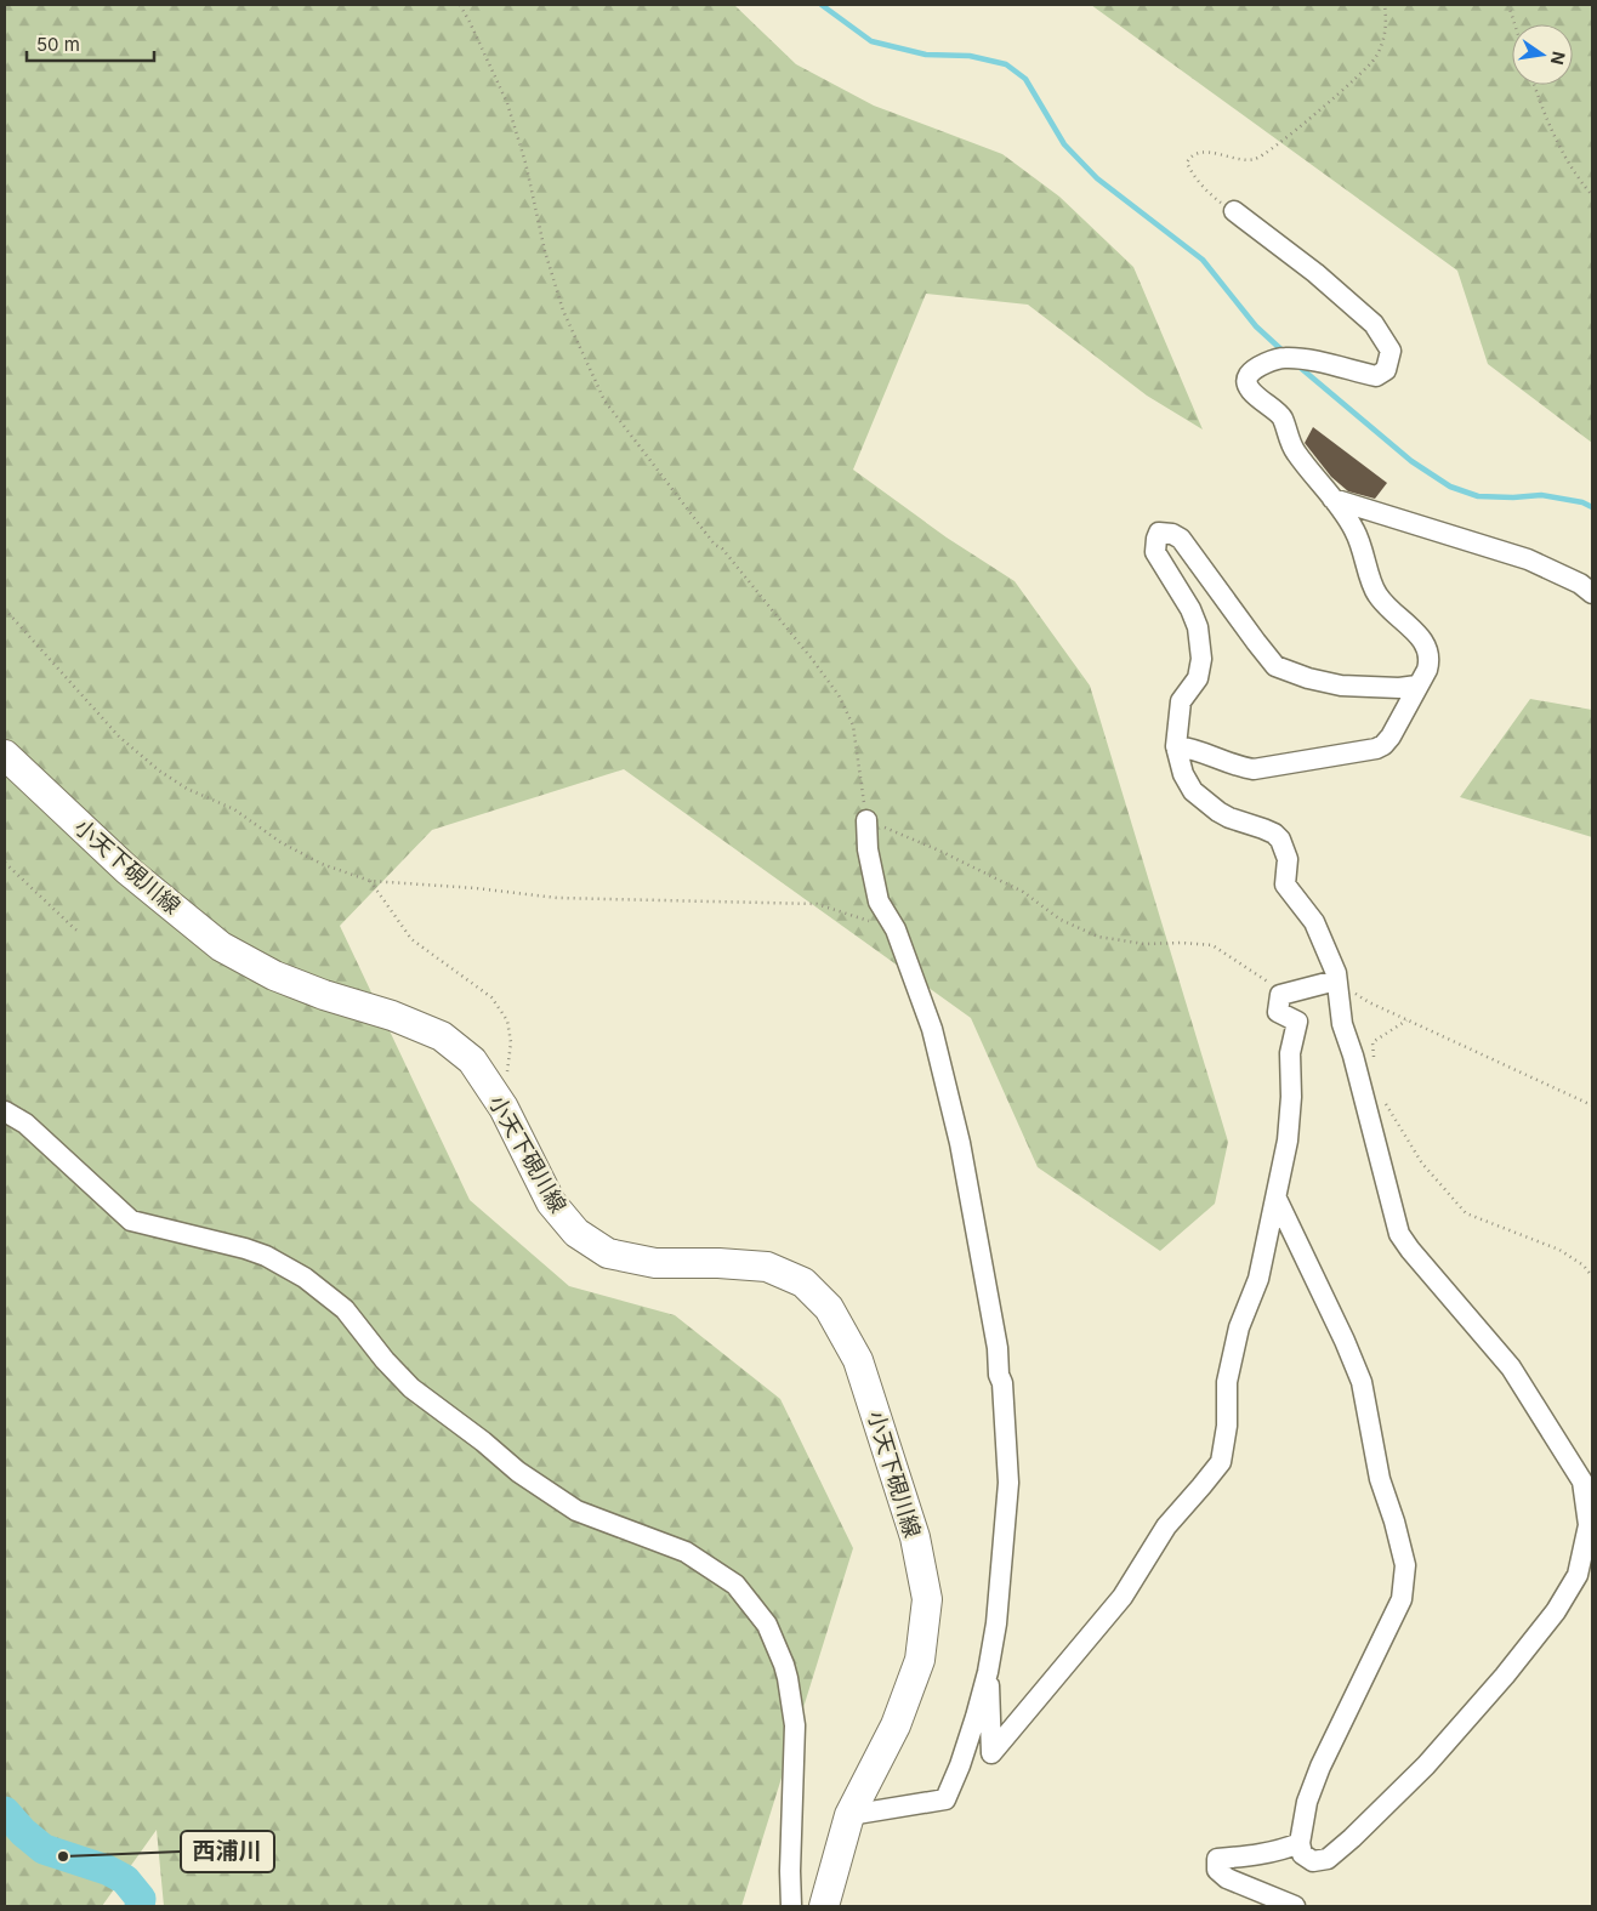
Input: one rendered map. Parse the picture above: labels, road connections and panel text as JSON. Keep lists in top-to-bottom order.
{
  "streets": {
    "main road": ["小天下硯川線"]
  },
  "places": ["西浦川"],
  "scale_bar": "50 m",
  "north": "right"
}
